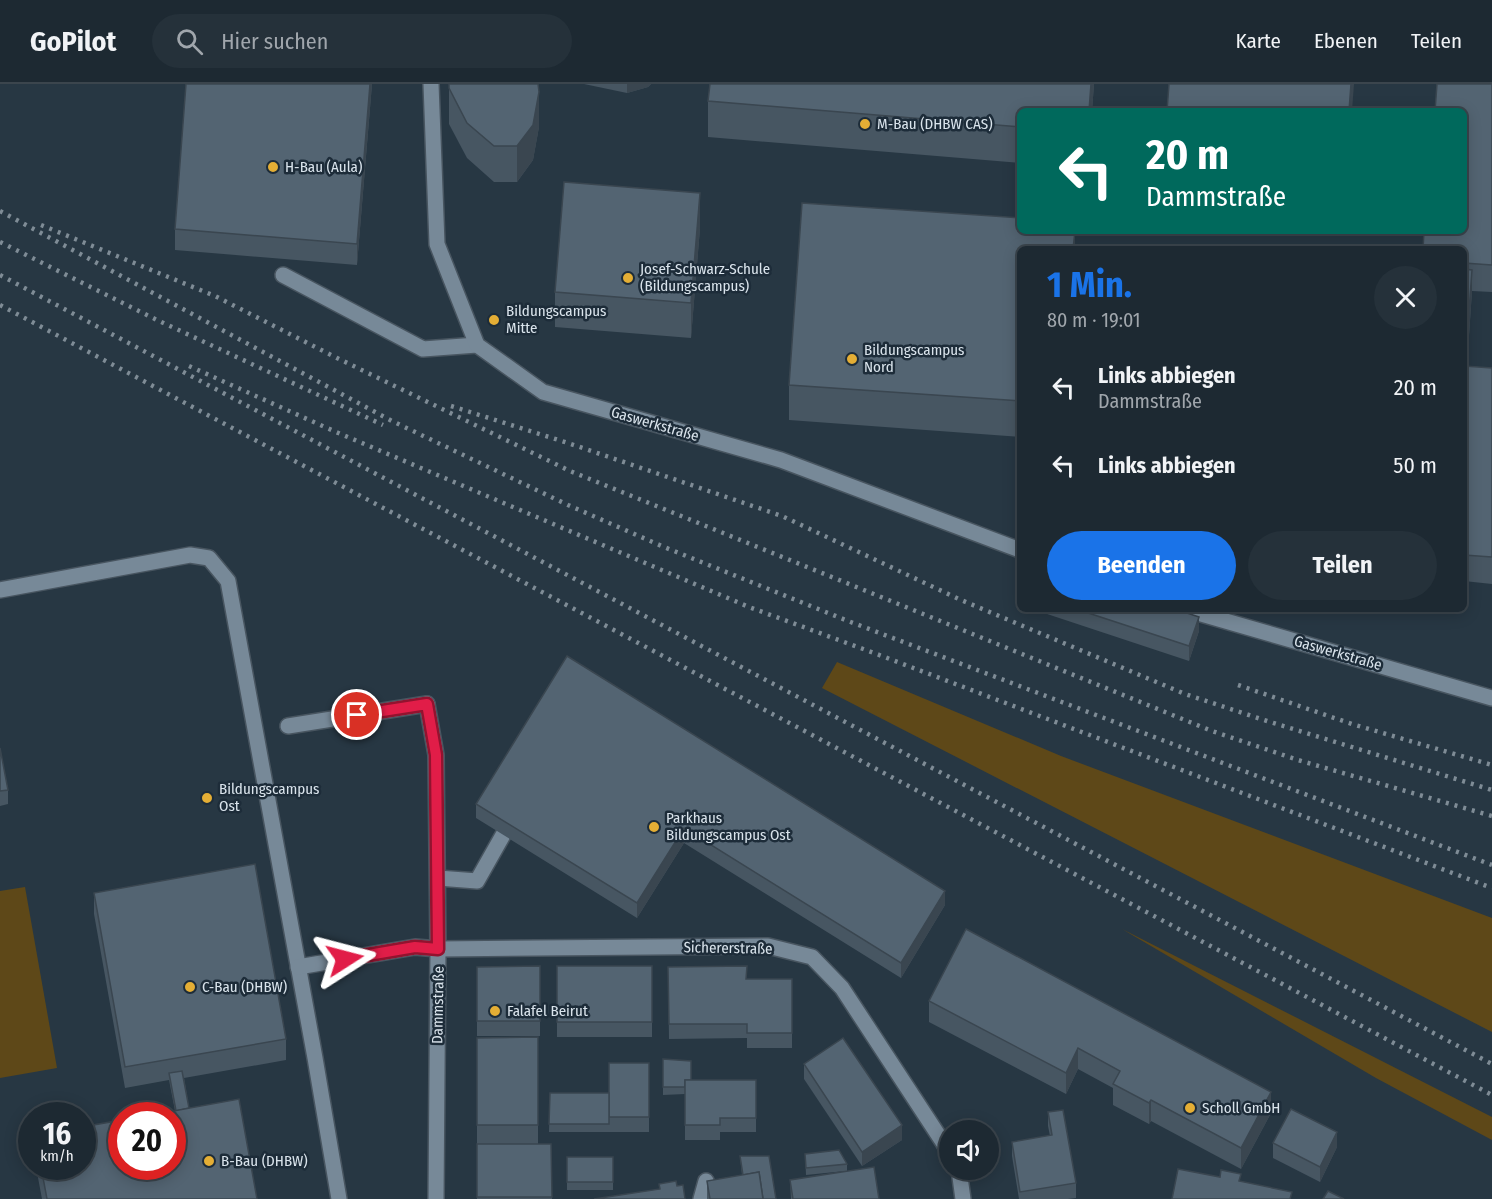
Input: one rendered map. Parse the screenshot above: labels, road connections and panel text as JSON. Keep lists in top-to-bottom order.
{
  "streets": {
    "street": ["Gaswerkstraße", "Sichererstraße", "Dammstraße"]
  },
  "crossings": [
    ["Sichererstraße", "Dammstraße"]
  ],
  "places": [
    "M-Bau (DHBW CAS)",
    "H-Bau (Aula)",
    "Josef-Schwarz-Schule (Bildungscampus)",
    "Bildungscampus Mitte",
    "Bildungscampus Nord",
    "Bildungscampus Ost",
    "Parkhaus Bildungscampus Ost",
    "C-Bau (DHBW)",
    "Falafel Beirut",
    "Scholl GmbH",
    "B-Bau (DHBW)"
  ],
  "page": {
    "header": "GoPilot",
    "search": "Hier suchen",
    "nav": ["Karte", "Ebenen", "Teilen"],
    "turn": ["20 m", "Dammstraße"],
    "heading": ["1 Min.", "80 m · 19:01"],
    "list": [
      {
        "name": "Links abbiegen",
        "note": "Dammstraße",
        "value": "20 m"
      },
      {
        "name": "Links abbiegen",
        "value": "50 m"
      }
    ],
    "buttons": ["Beenden", "Teilen"],
    "speed": "16 km/h",
    "limit": "20"
  }
}
